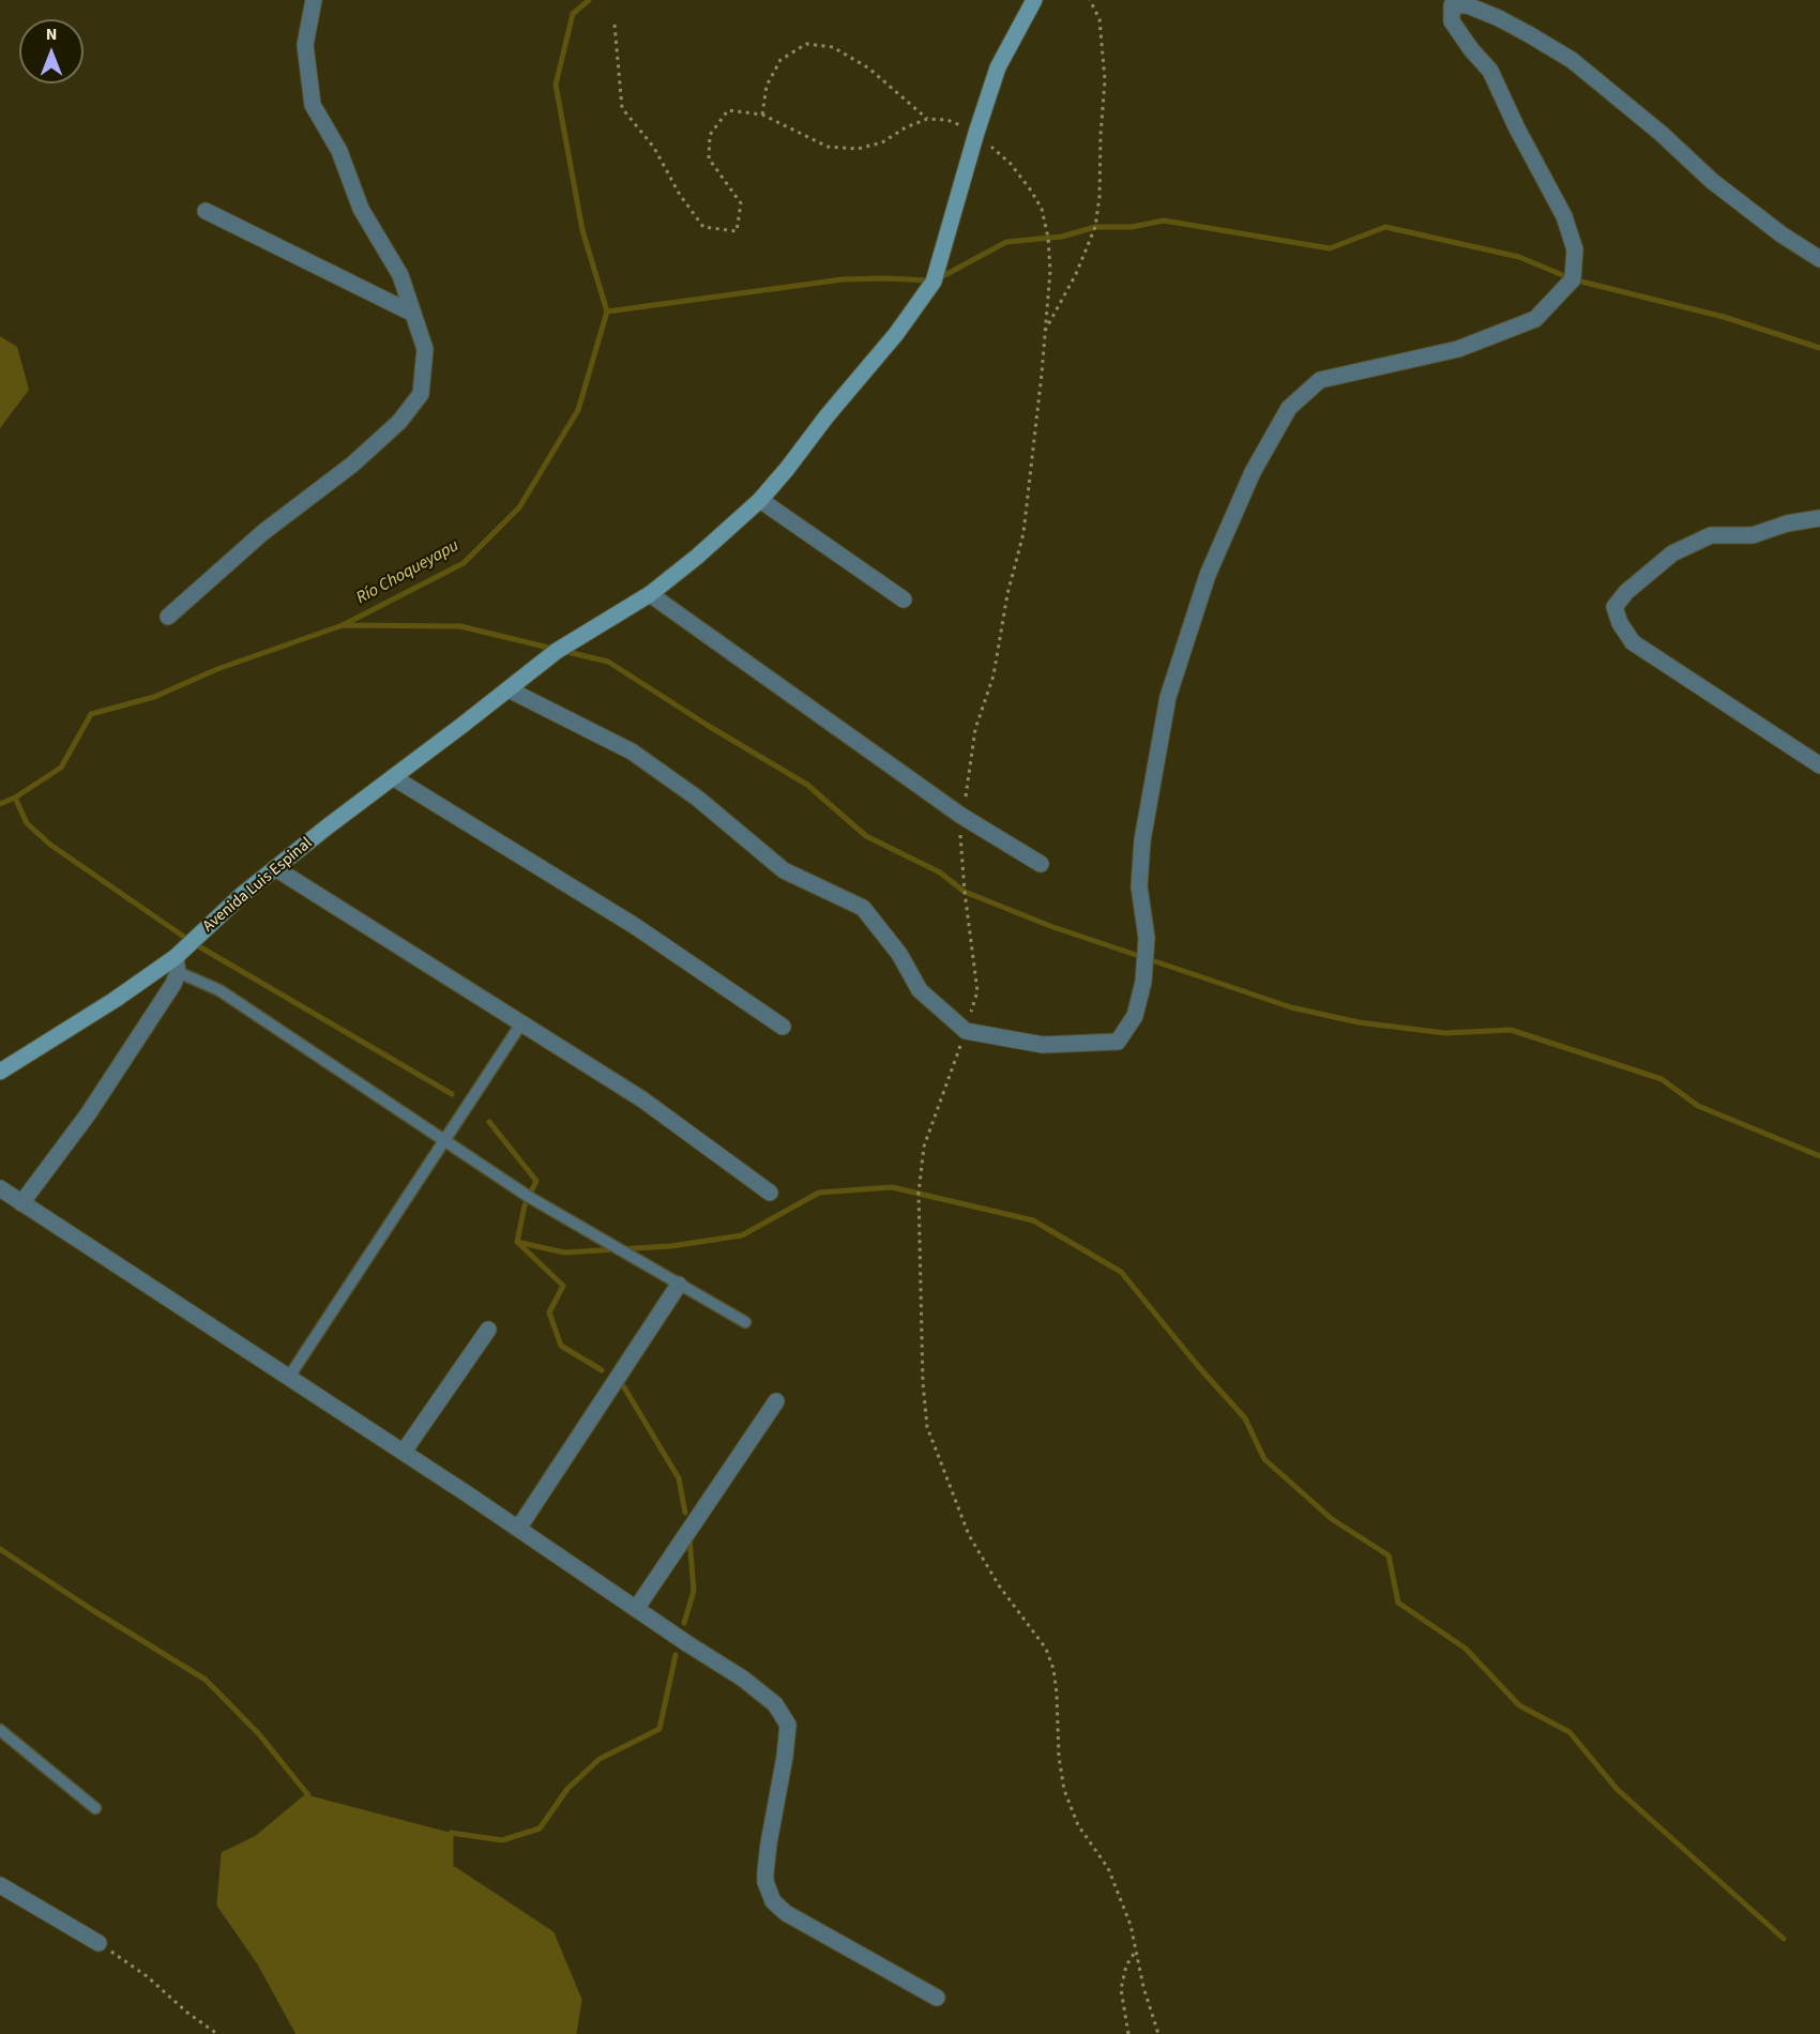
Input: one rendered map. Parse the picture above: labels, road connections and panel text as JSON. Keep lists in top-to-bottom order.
{
  "streets": {
    "street": ["Avenida Luis Espinal"]
  },
  "water": ["Río Choqueyapu"],
  "north": "top"
}
